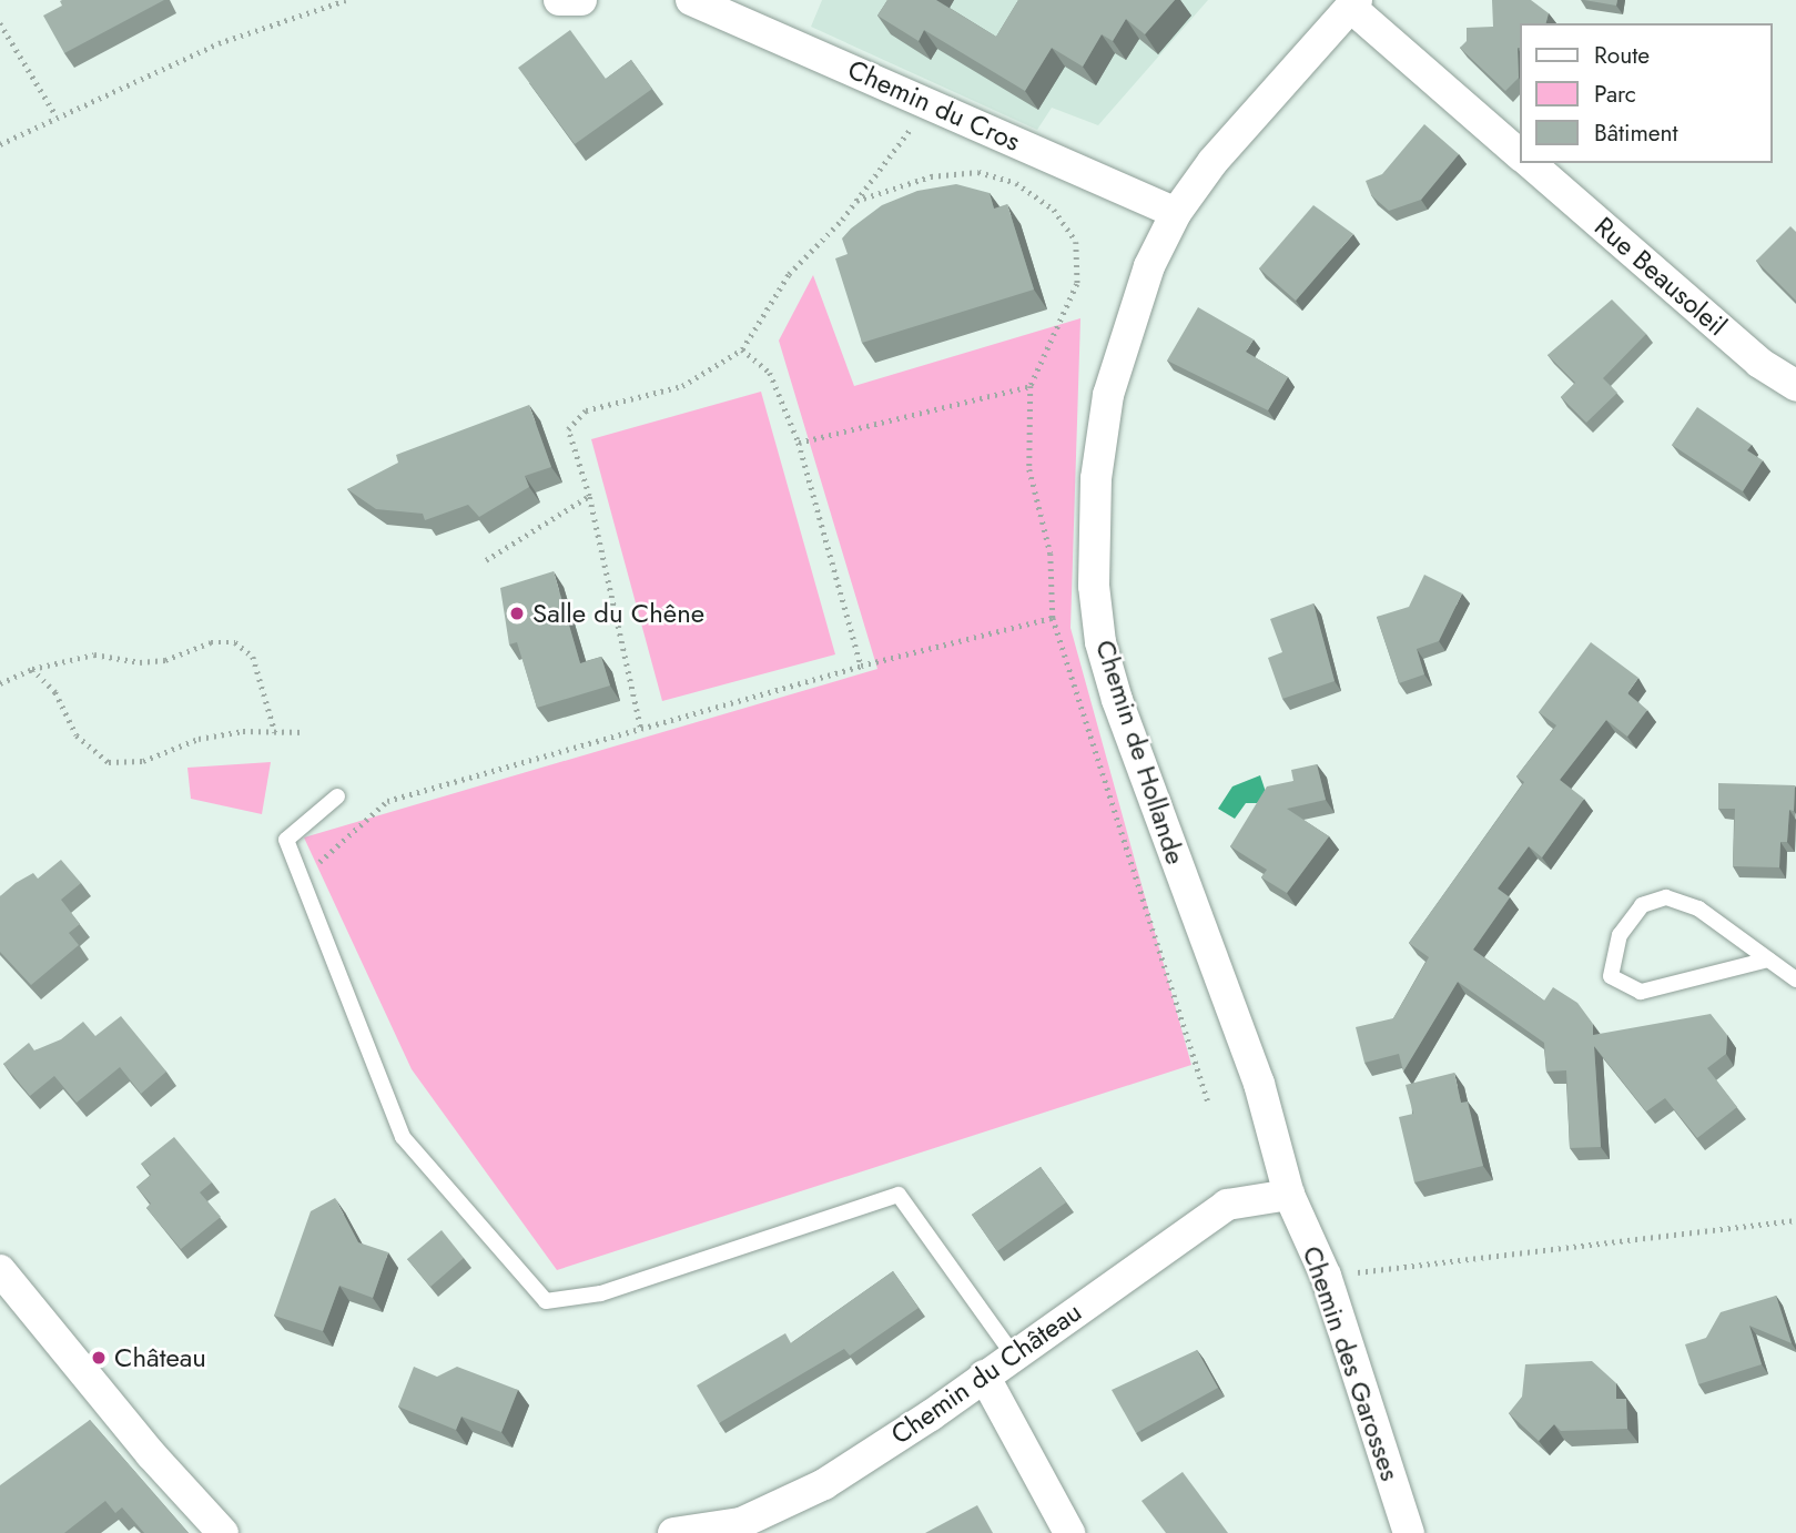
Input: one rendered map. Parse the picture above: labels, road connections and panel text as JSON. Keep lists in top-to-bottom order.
{
  "streets": {
    "street": [
      "Chemin du Cros",
      "Rue Beausoleil",
      "Chemin de Hollande",
      "Chemin des Garosses",
      "Chemin du Château"
    ]
  },
  "crossings": [
    ["Chemin du Cros", "Chemin de Hollande"],
    ["Chemin de Hollande", "Chemin des Garosses"],
    ["Chemin de Hollande", "Chemin du Château"],
    ["Chemin des Garosses", "Chemin du Château"]
  ],
  "places": ["Salle du Chêne", "Château"],
  "legend": ["Route", "Parc", "Bâtiment"]
}
